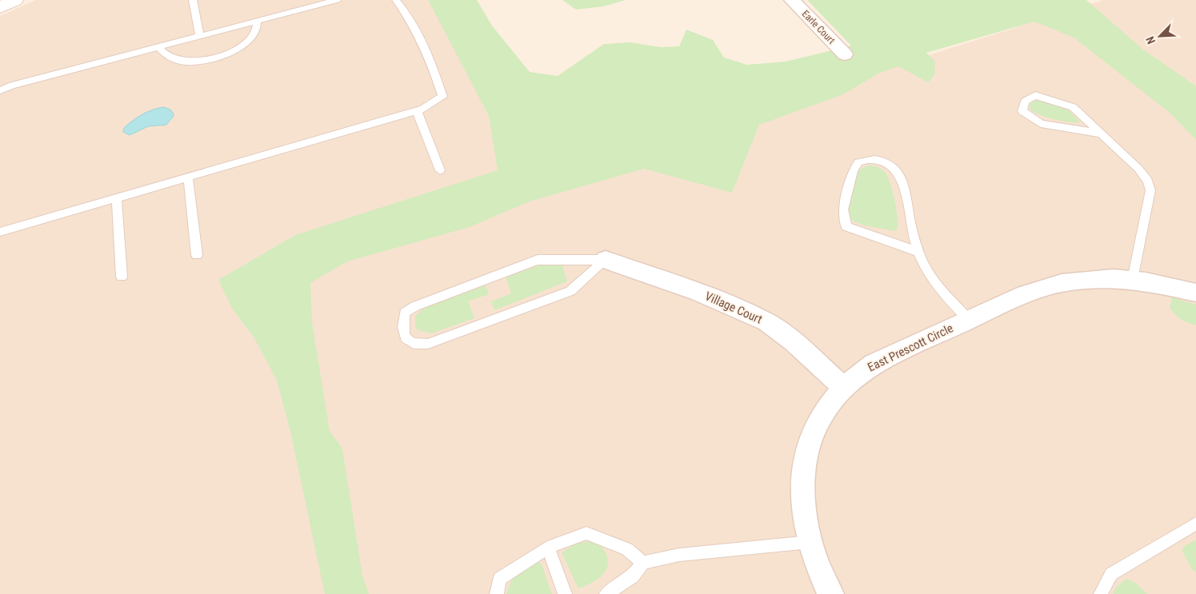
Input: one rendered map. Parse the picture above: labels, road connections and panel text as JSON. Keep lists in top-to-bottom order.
{
  "streets": {
    "street": ["Earle Court", "Village Court", "East Prescott Circle"]
  },
  "crossings": [
    ["Village Court", "East Prescott Circle"]
  ],
  "north": "bottom left"
}
